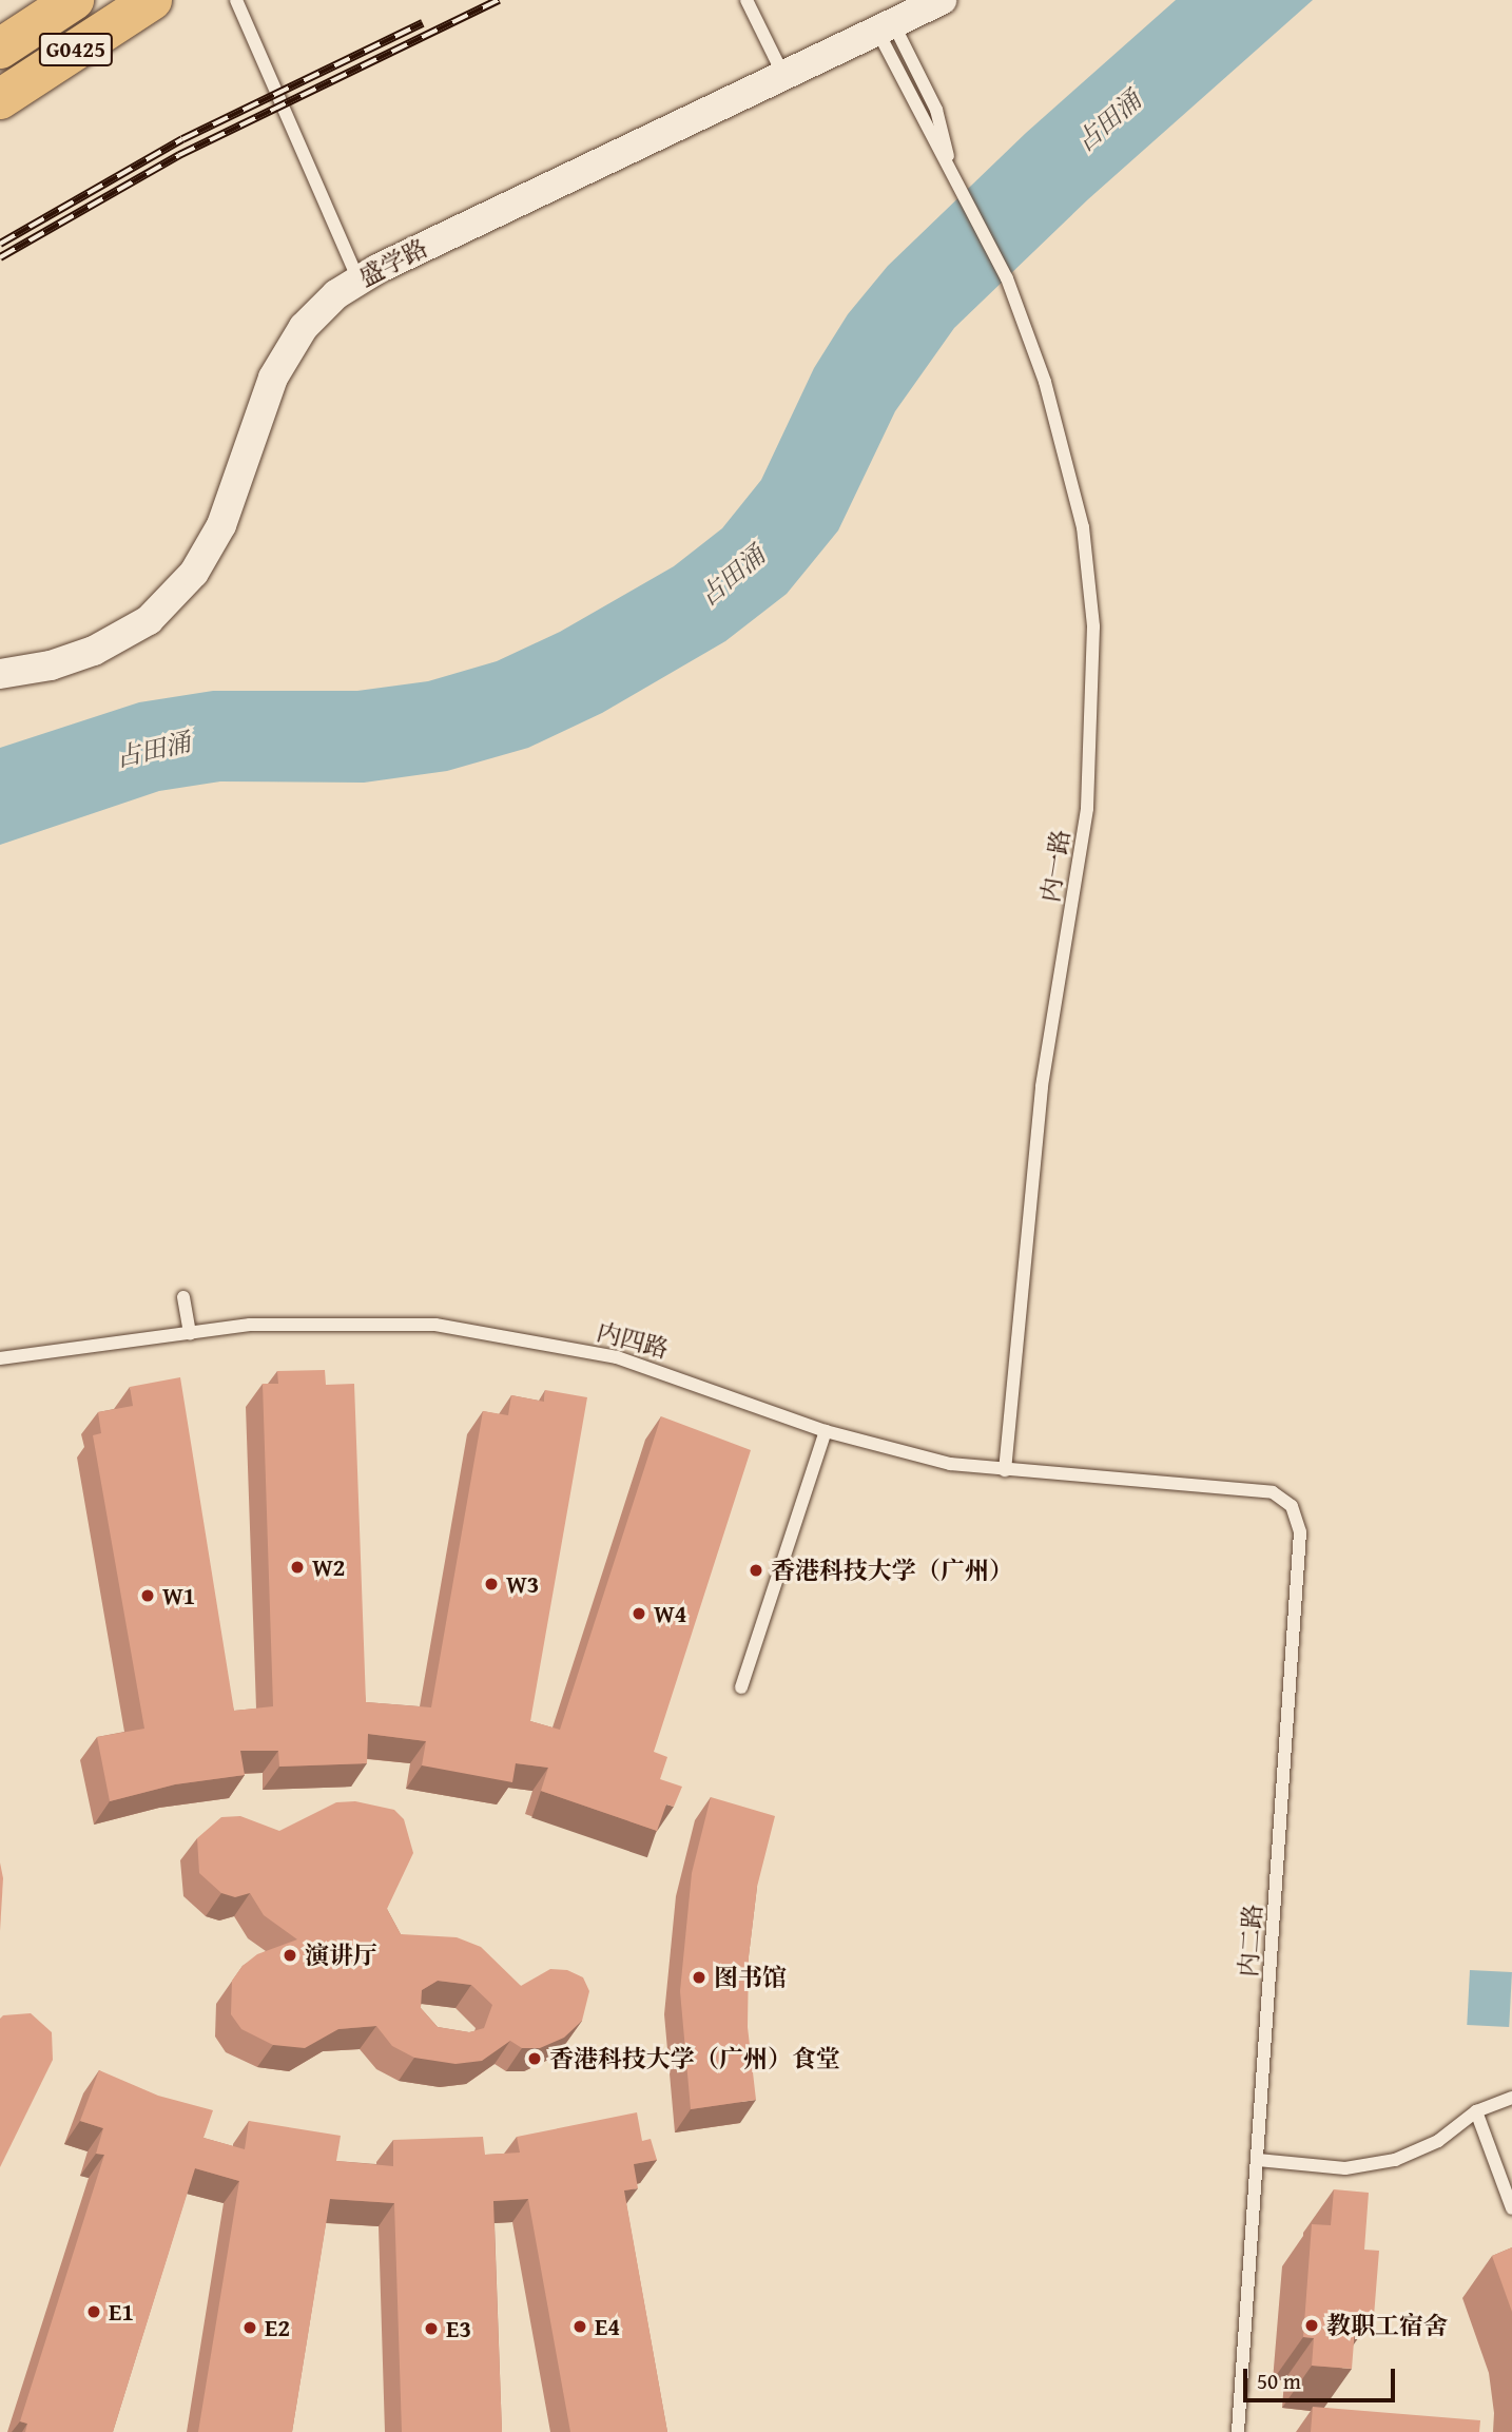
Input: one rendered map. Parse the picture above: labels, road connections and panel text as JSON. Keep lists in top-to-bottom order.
{
  "streets": {
    "highway": ["G0425"],
    "street": ["盛学路"],
    "lane": ["内一路", "内四路", "内二路"]
  },
  "crossings": [
    ["内一路", "内四路"],
    ["内四路", "内二路"]
  ],
  "water": ["占田涌"],
  "places": [
    "W2",
    "香港科技大学（广州）",
    "W3",
    "W1",
    "W4",
    "演讲厅",
    "图书馆",
    "香港科技大学（广州）食堂",
    "E1",
    "教职工宿舍",
    "E4",
    "E2",
    "E3"
  ],
  "scale_bar": "50 m"
}
